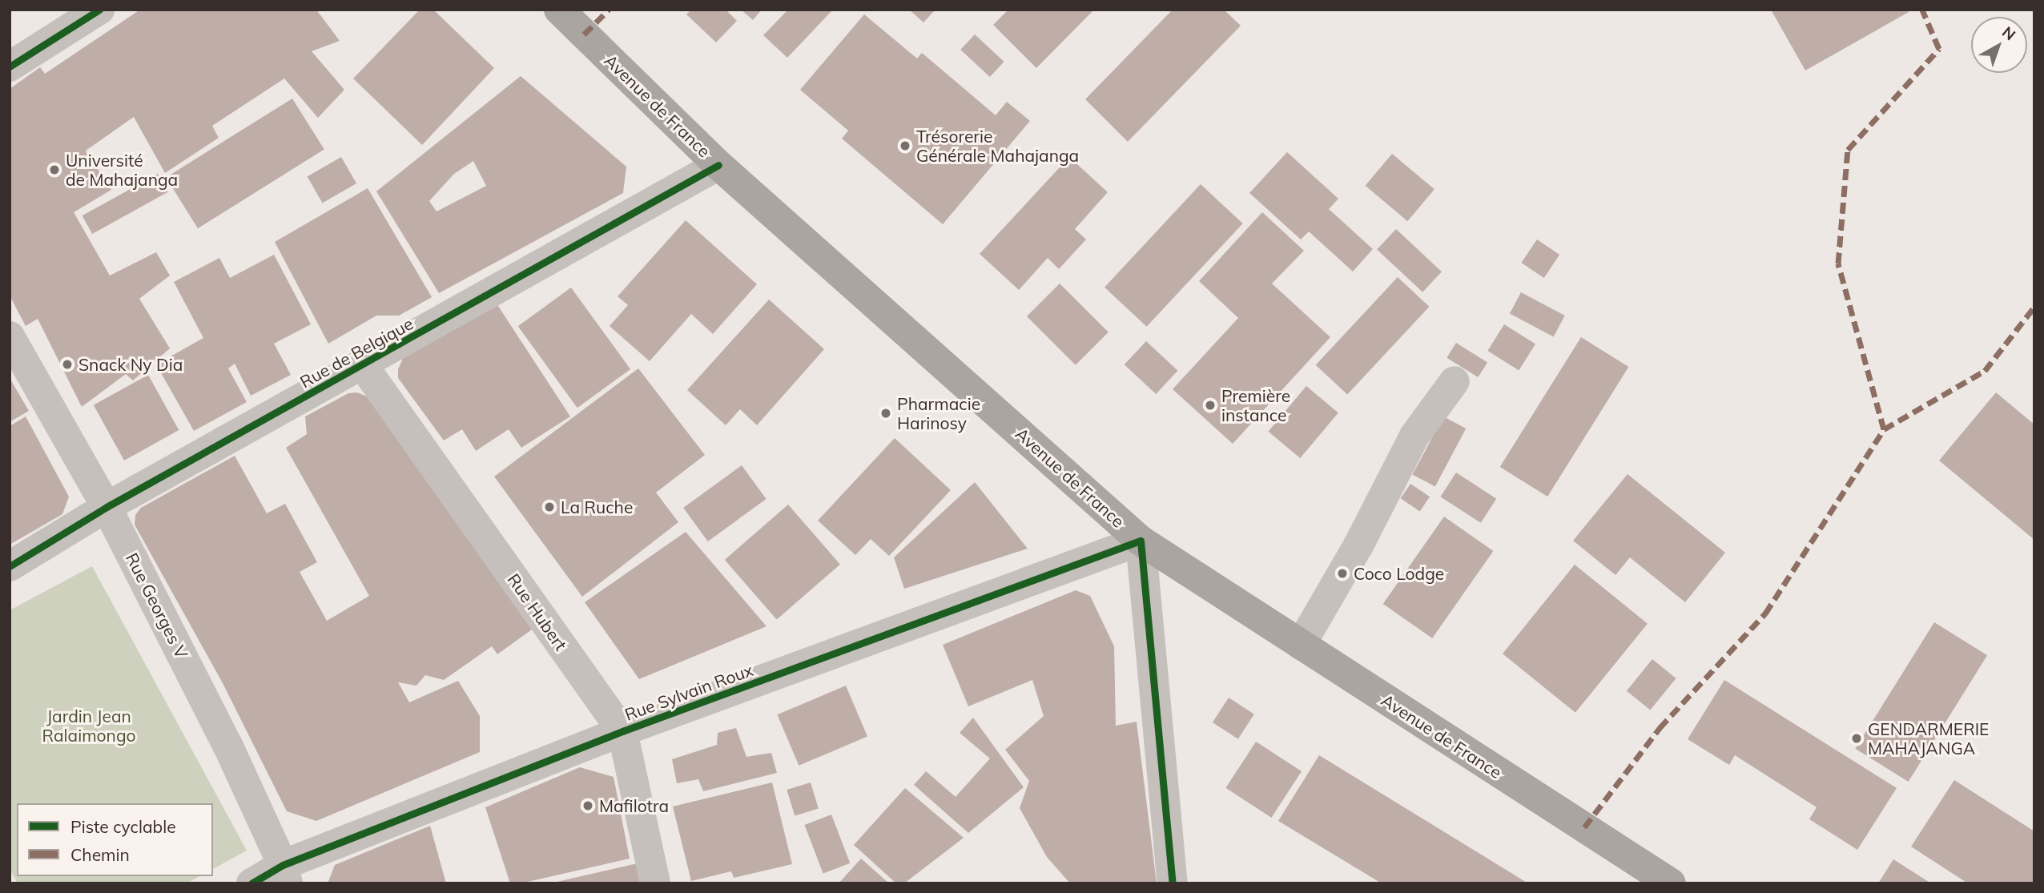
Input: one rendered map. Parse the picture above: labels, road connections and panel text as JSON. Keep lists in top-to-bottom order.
{
  "streets": {
    "main road": ["Avenue de France"],
    "street": [
      "Rue de Belgique",
      "Rue Georges V",
      "Rue Hubert",
      "Rue Sylvain Roux"
    ]
  },
  "crossings": [
    ["Avenue de France", "Rue de Belgique"],
    ["Avenue de France", "Rue Sylvain Roux"],
    ["Rue de Belgique", "Rue Georges V"],
    ["Rue de Belgique", "Rue Hubert"],
    ["Rue Georges V", "Rue Sylvain Roux"],
    ["Rue Hubert", "Rue Sylvain Roux"]
  ],
  "parks": ["Jardin Jean Ralaimongo"],
  "places": [
    "Trésorerie Générale Mahajanga",
    "Université de Mahajanga",
    "Snack Ny Dia",
    "Première instance",
    "Pharmacie Harinosy",
    "La Ruche",
    "Coco Lodge",
    "GENDARMERIE MAHAJANGA",
    "Mafilotra"
  ],
  "legend": ["Piste cyclable", "Chemin"],
  "north": "top right"
}
